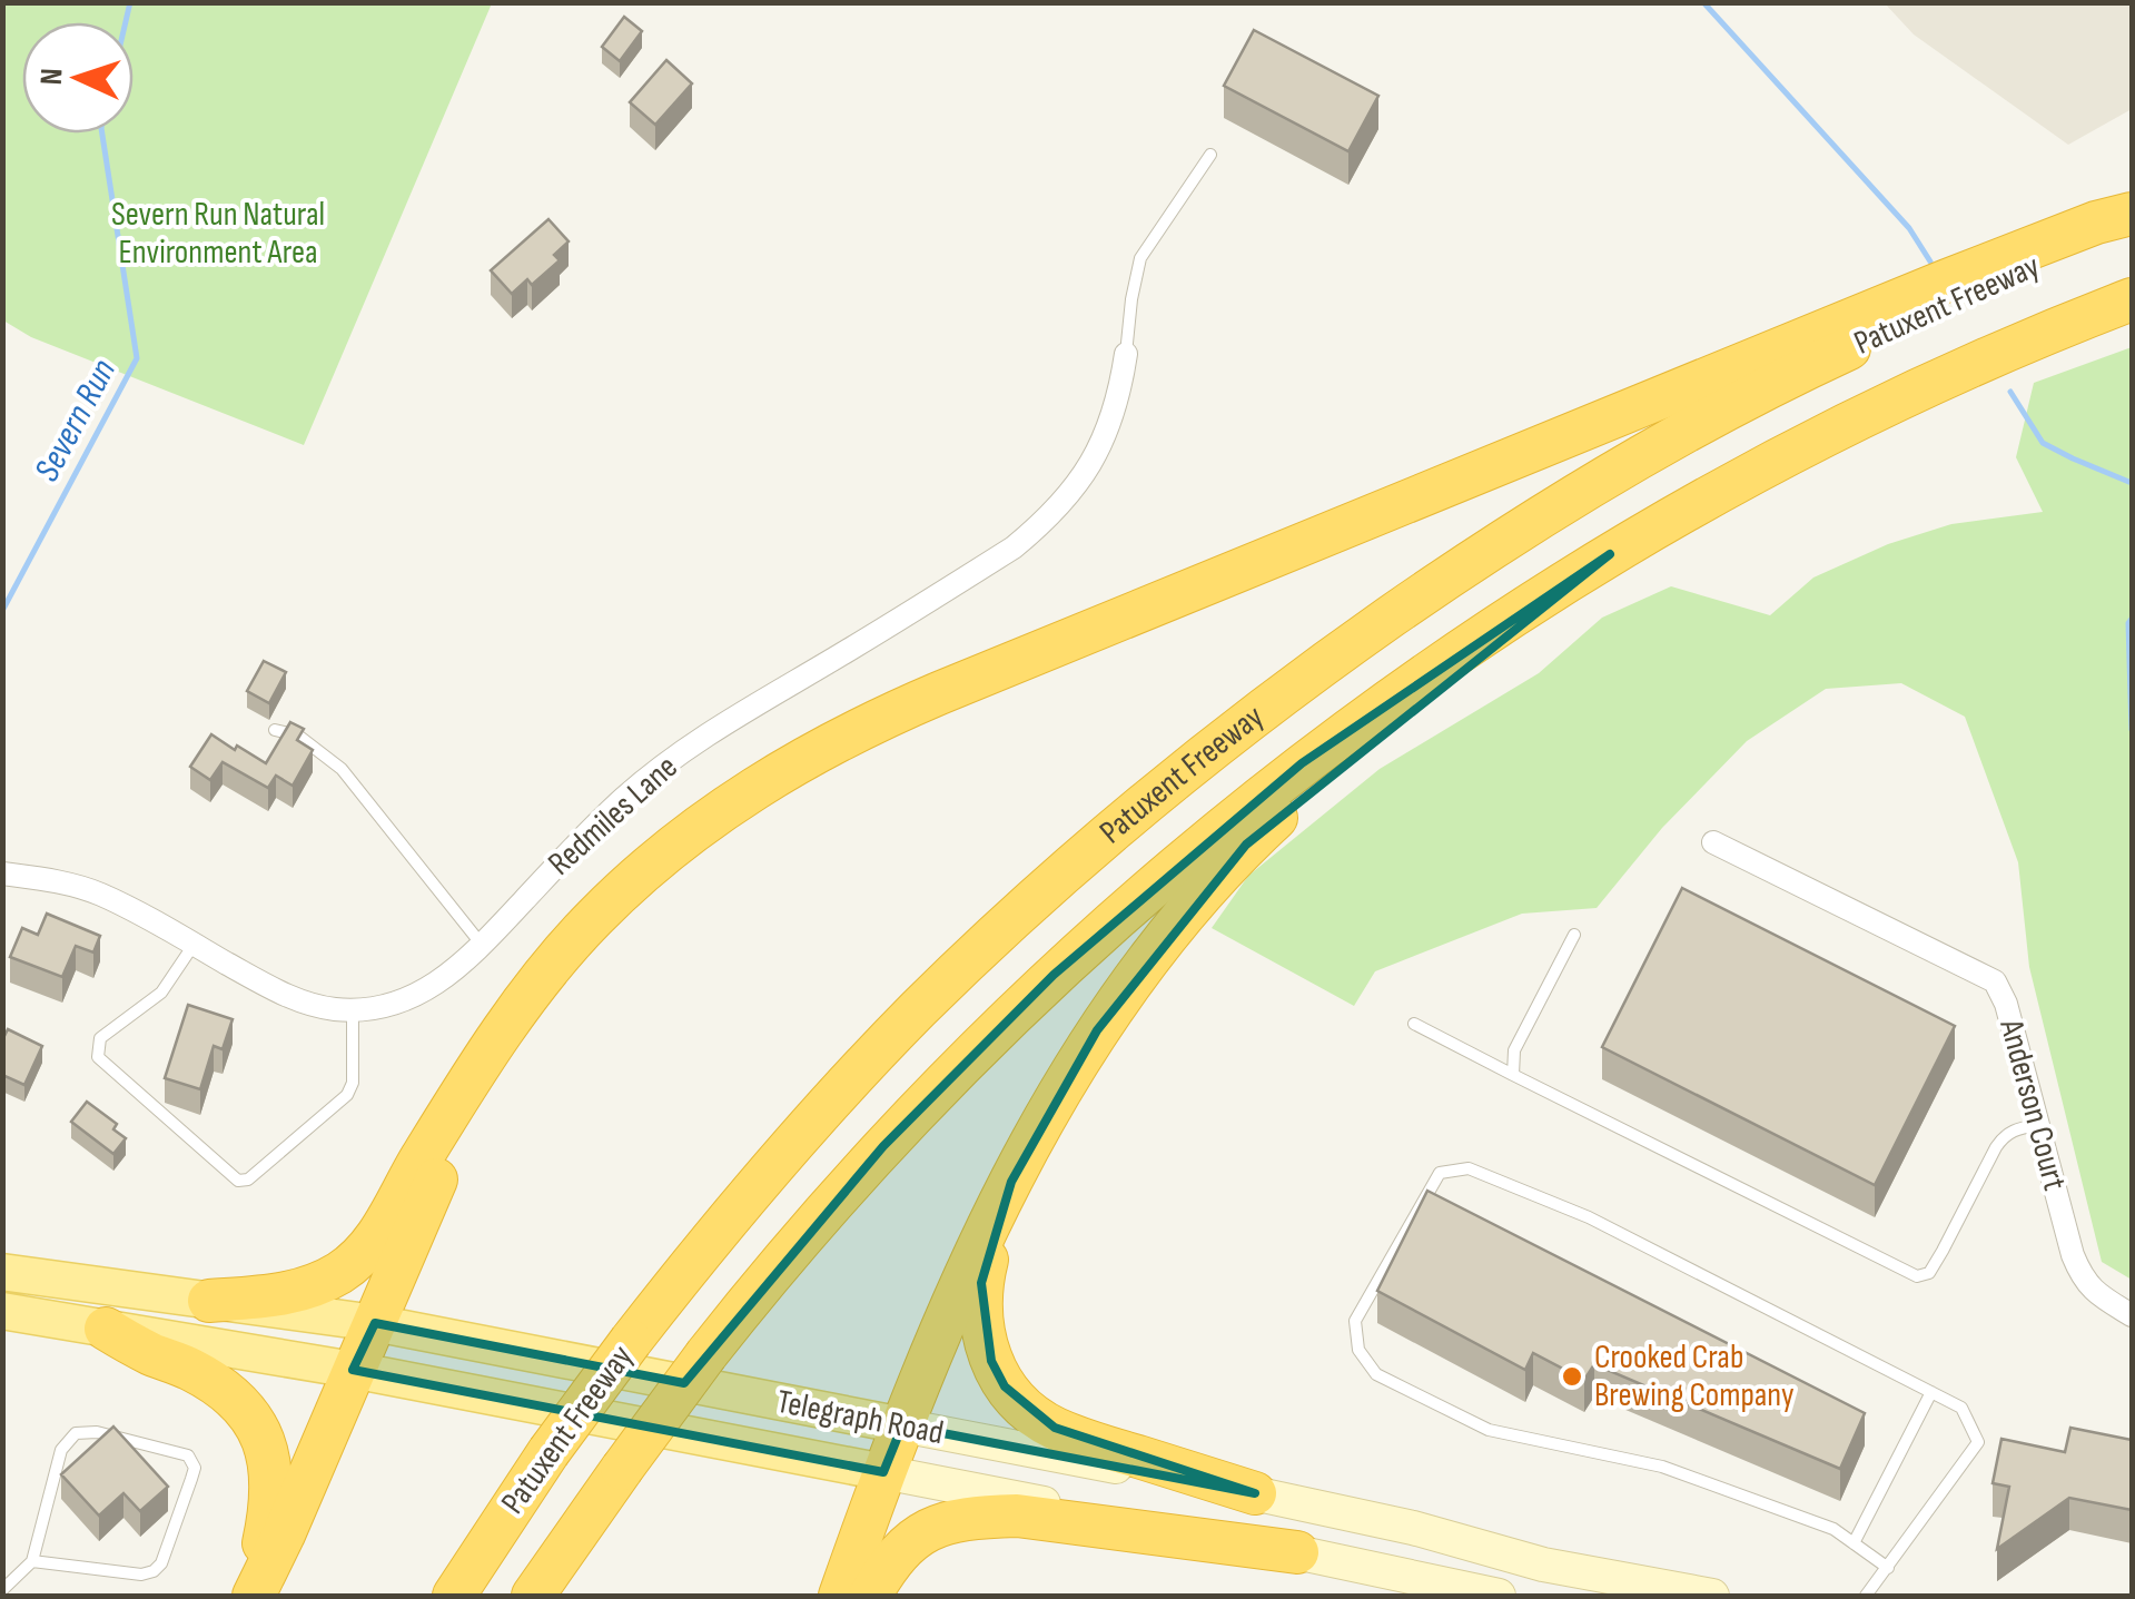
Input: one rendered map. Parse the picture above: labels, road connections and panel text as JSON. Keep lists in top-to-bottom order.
{
  "streets": {
    "highway": ["Patuxent Freeway"],
    "main road": ["Telegraph Road"],
    "street": ["Redmiles Lane", "Anderson Court"]
  },
  "water": ["Severn Run"],
  "parks": ["Severn Run Natural Environment Area"],
  "places": ["Crooked Crab Brewing Company"],
  "north": "left"
}
